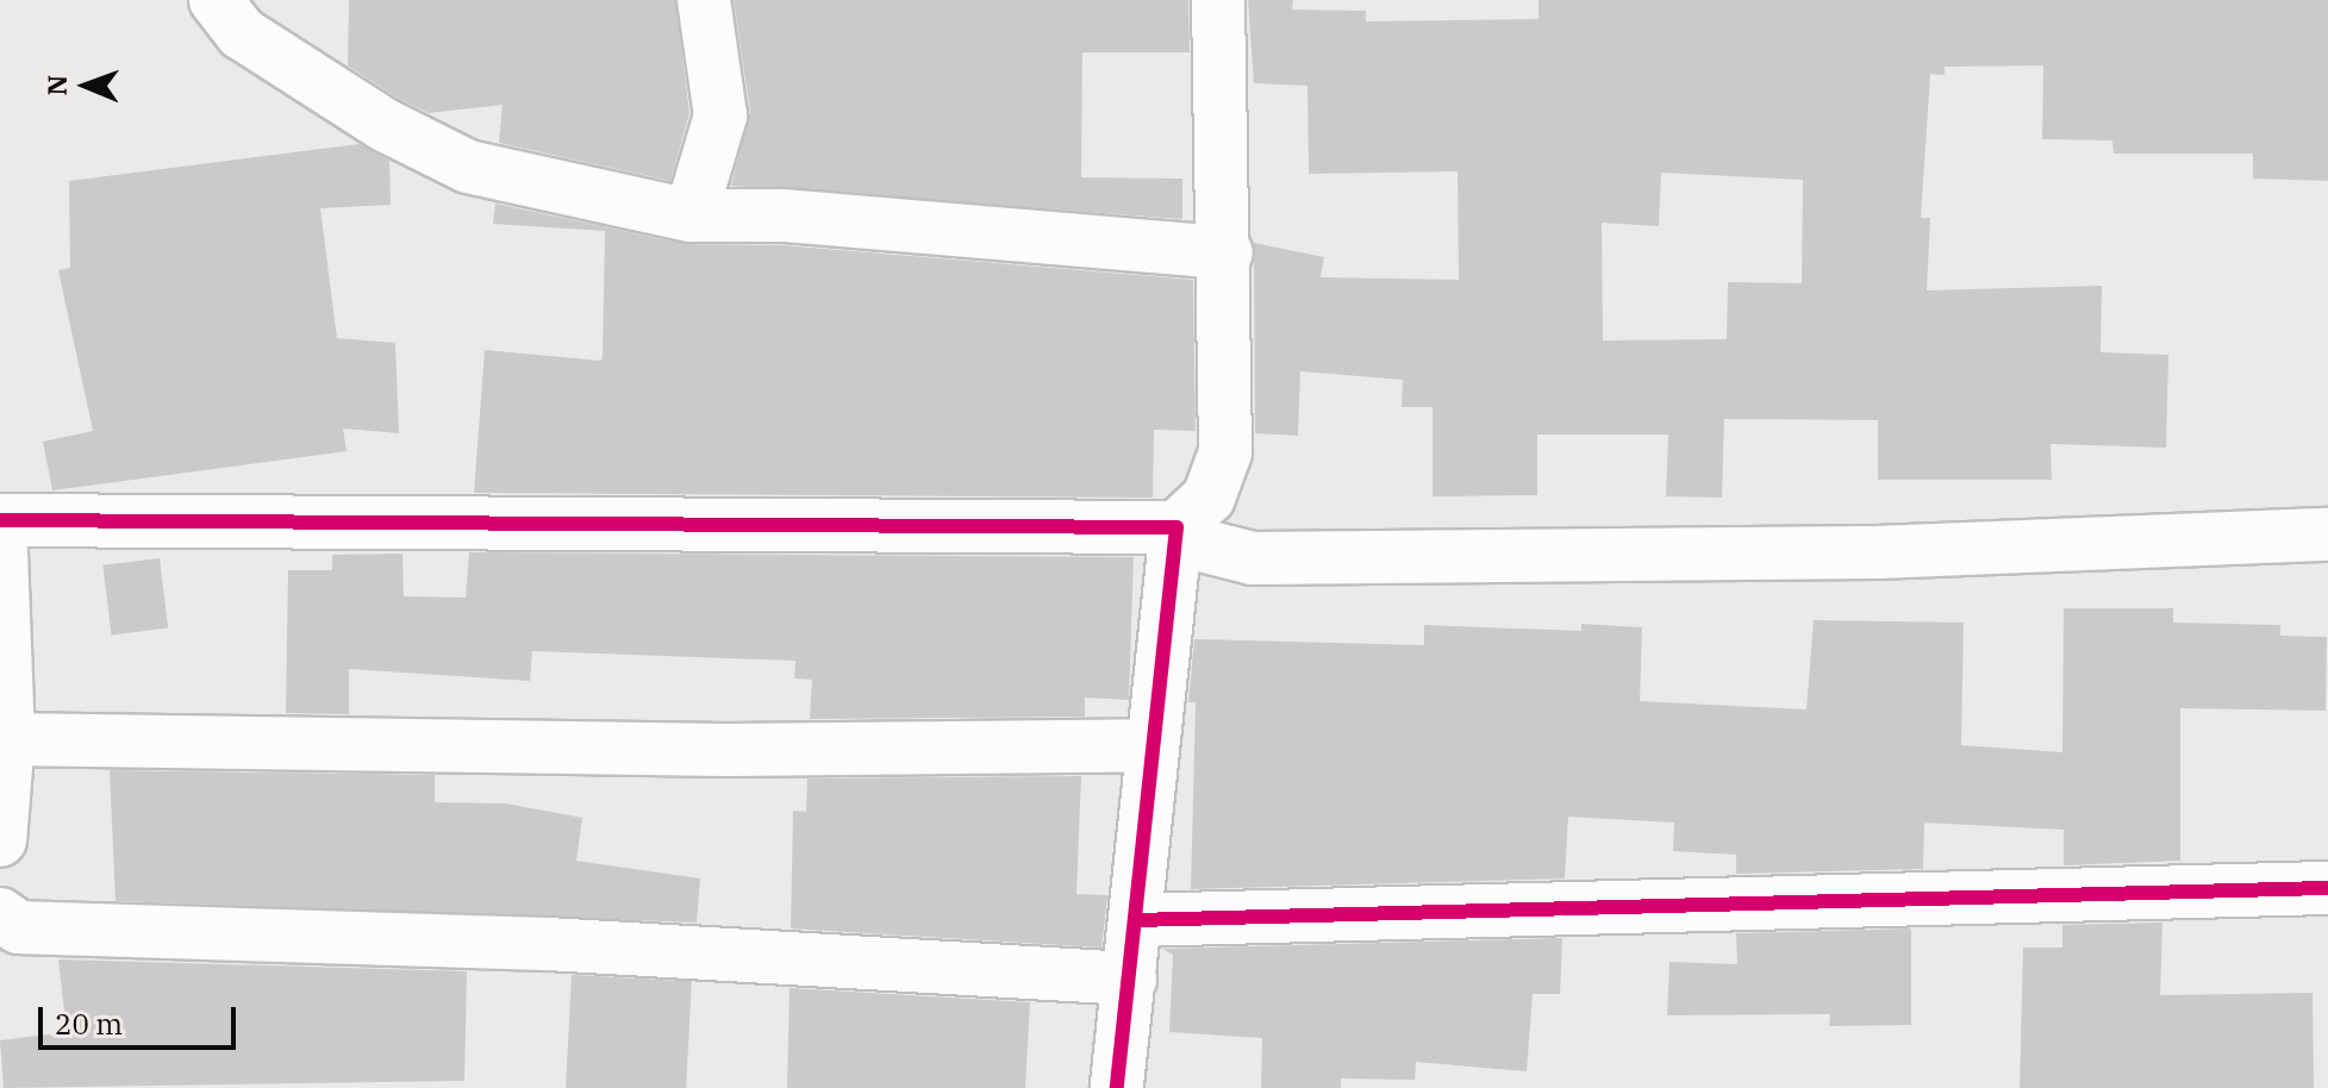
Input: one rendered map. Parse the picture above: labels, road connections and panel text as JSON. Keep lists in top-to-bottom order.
{
  "scale_bar": "20 m",
  "north": "left"
}
